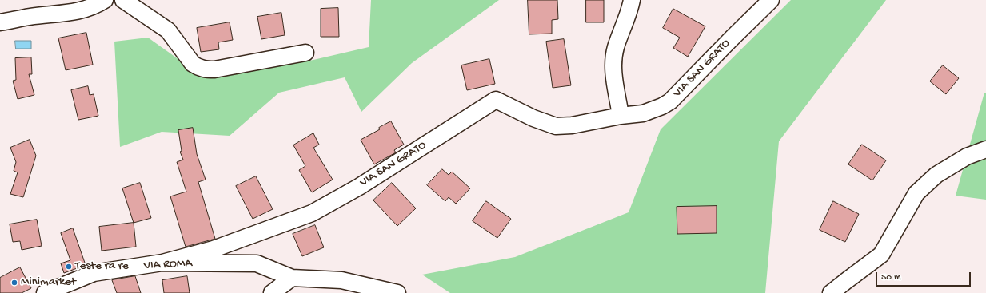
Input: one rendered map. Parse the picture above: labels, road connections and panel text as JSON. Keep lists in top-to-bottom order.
{
  "streets": {
    "street": ["VIA SAN GRATO", "VIA ROMA"]
  },
  "crossings": [
    ["VIA SAN GRATO", "VIA ROMA"]
  ],
  "places": ["Teste ra re", "Minimarket"],
  "scale_bar": "50 m"
}
